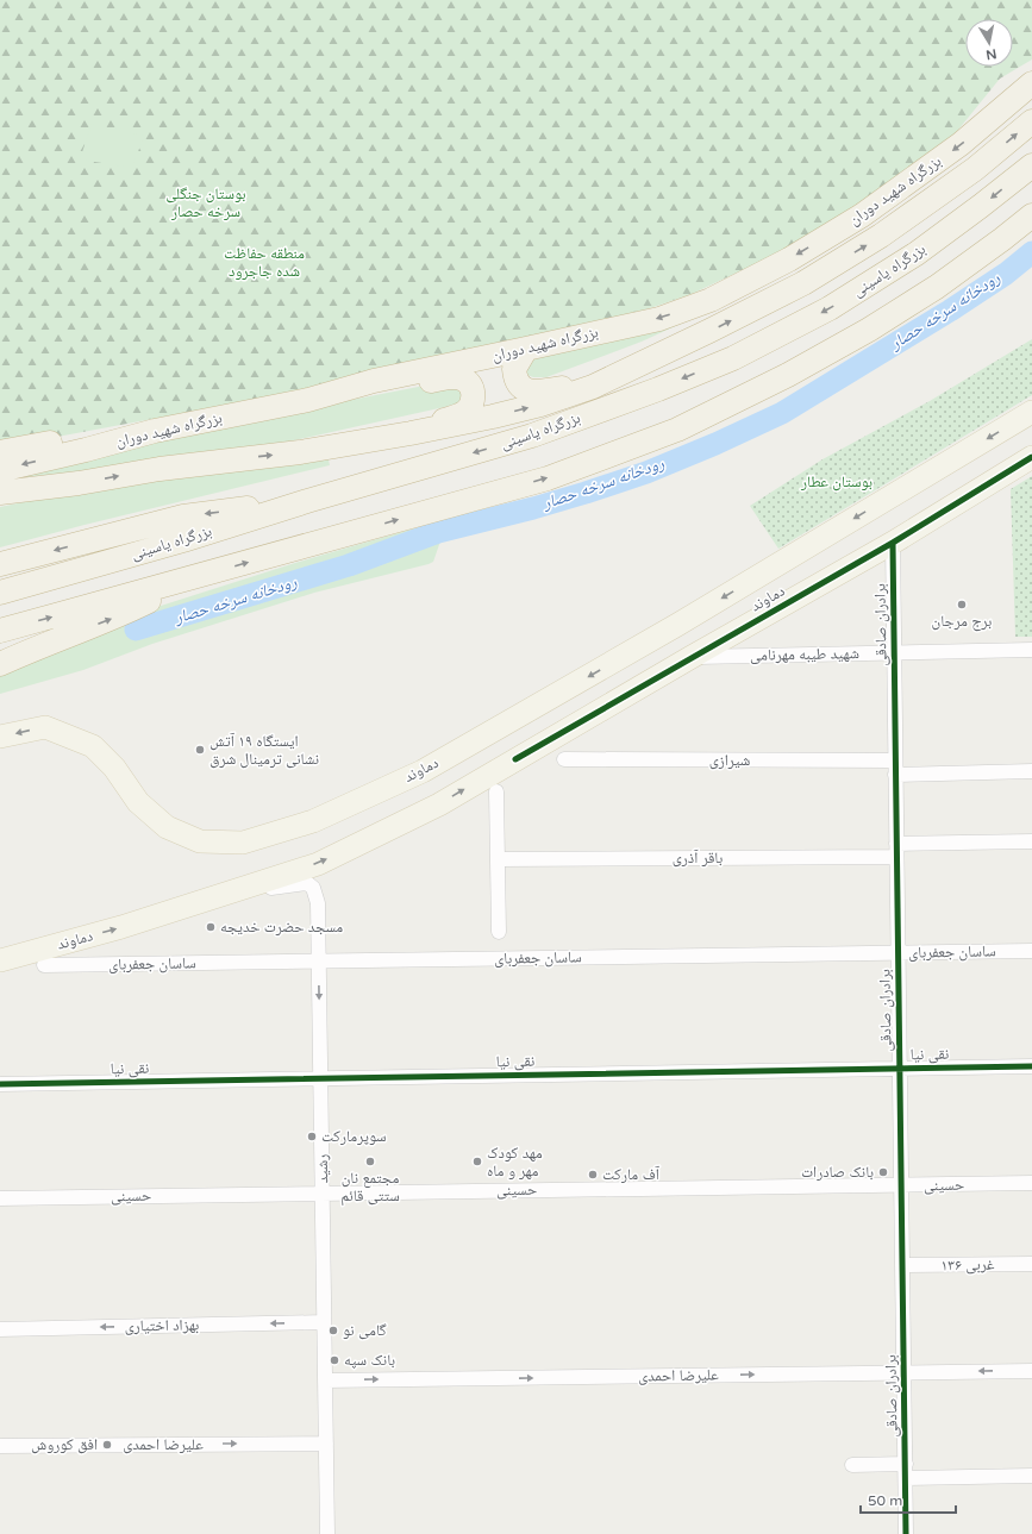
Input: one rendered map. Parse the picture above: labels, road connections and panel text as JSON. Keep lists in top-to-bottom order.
{
  "streets": {
    "highway": ["بزرگراه شهید دوران", "بزرگراه یاسینی"],
    "main road": ["دماوند"],
    "street": [
      "برادران صادقی",
      "شهید طیبه مهرنامی",
      "شیرازی",
      "باقر آذری",
      "ساسان جعفربای",
      "نقی نیا",
      "رشید",
      "حسینی",
      "۱۳۶ غربی",
      "بهزاد اختیاری",
      "علیرضا احمدی"
    ]
  },
  "crossings": [
    ["دماوند", "برادران صادقی"],
    ["دماوند", "شهید طیبه مهرنامی"],
    ["دماوند", "رشید"],
    ["برادران صادقی", "شهید طیبه مهرنامی"],
    ["برادران صادقی", "شیرازی"],
    ["برادران صادقی", "باقر آذری"],
    ["برادران صادقی", "ساسان جعفربای"],
    ["برادران صادقی", "نقی نیا"],
    ["برادران صادقی", "حسینی"],
    ["برادران صادقی", "۱۳۶ غربی"],
    ["برادران صادقی", "علیرضا احمدی"],
    ["ساسان جعفربای", "رشید"],
    ["نقی نیا", "رشید"],
    ["رشید", "حسینی"],
    ["رشید", "بهزاد اختیاری"],
    ["رشید", "علیرضا احمدی"]
  ],
  "one_way": ["بهزاد اختیاری"],
  "water": ["رودخانه سرخه حصار"],
  "parks": ["بوستان جنگلی سرخه حصار", "منطقه حفاظت شده جاجرود", "بوستان عطار"],
  "places": [
    "برج مرجان",
    "ایستگاه ۱۹ آتش نشانی ترمینال شرق",
    "مسجد حضرت خدیجه",
    "سوپرمارکت",
    "مجتمع نان ستتی قائم",
    "مهد کودک مهر و ماه",
    "بانک صادرات",
    "آف مارکت",
    "گامی نو",
    "بانک سپه",
    "افق کوروش"
  ],
  "scale_bar": "50 m",
  "north": "bottom"
}
